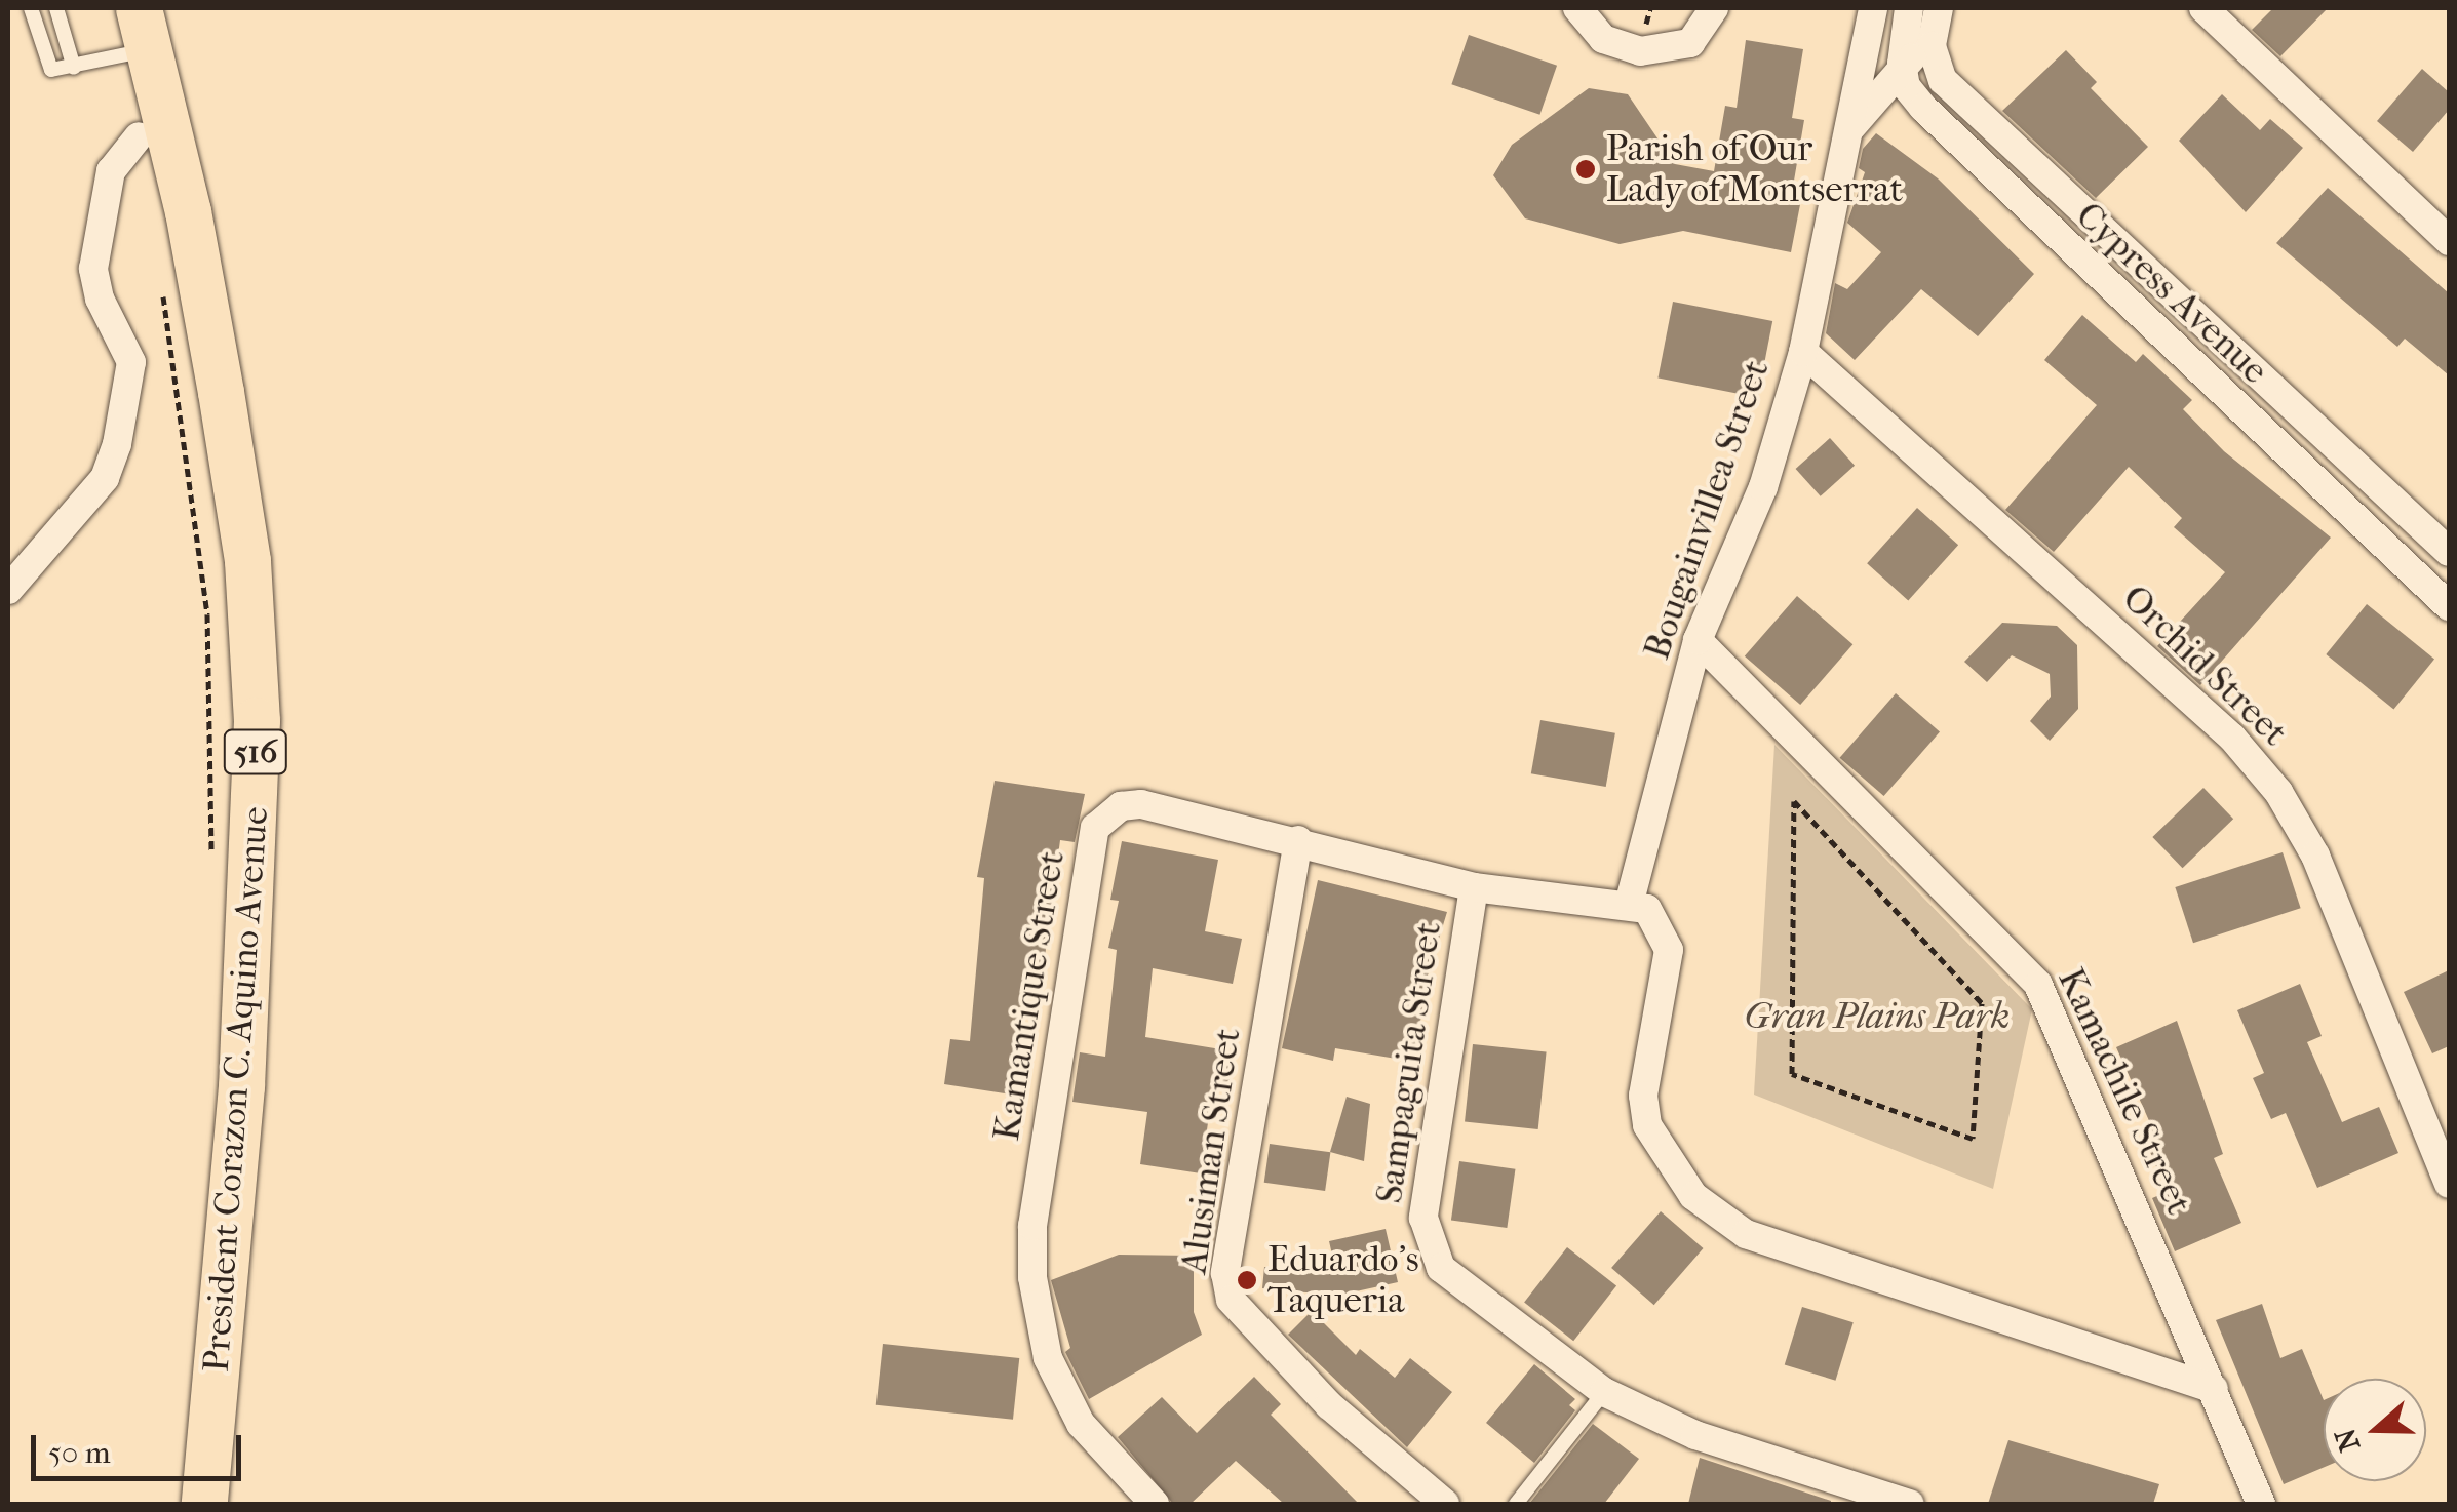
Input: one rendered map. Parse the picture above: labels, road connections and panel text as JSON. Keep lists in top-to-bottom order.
{
  "streets": {
    "main road": ["516", "President Corazon C. Aquino Avenue"],
    "street": [
      "Cypress Avenue",
      "Bougainvillea Street",
      "Orchid Street",
      "Kamantique Street",
      "Sampaguita Street",
      "Kamachile Street",
      "Alusiman Street"
    ]
  },
  "crossings": [
    ["Cypress Avenue", "Bougainvillea Street"],
    ["Bougainvillea Street", "Orchid Street"],
    ["Bougainvillea Street", "Kamantique Street"],
    ["Bougainvillea Street", "Kamachile Street"],
    ["Kamantique Street", "Sampaguita Street"],
    ["Kamantique Street", "Alusiman Street"]
  ],
  "parks": ["Gran Plains Park"],
  "places": ["Parish of Our Lady of Montserrat", "Eduardo's Taqueria"],
  "scale_bar": "50 m",
  "north": "left"
}
